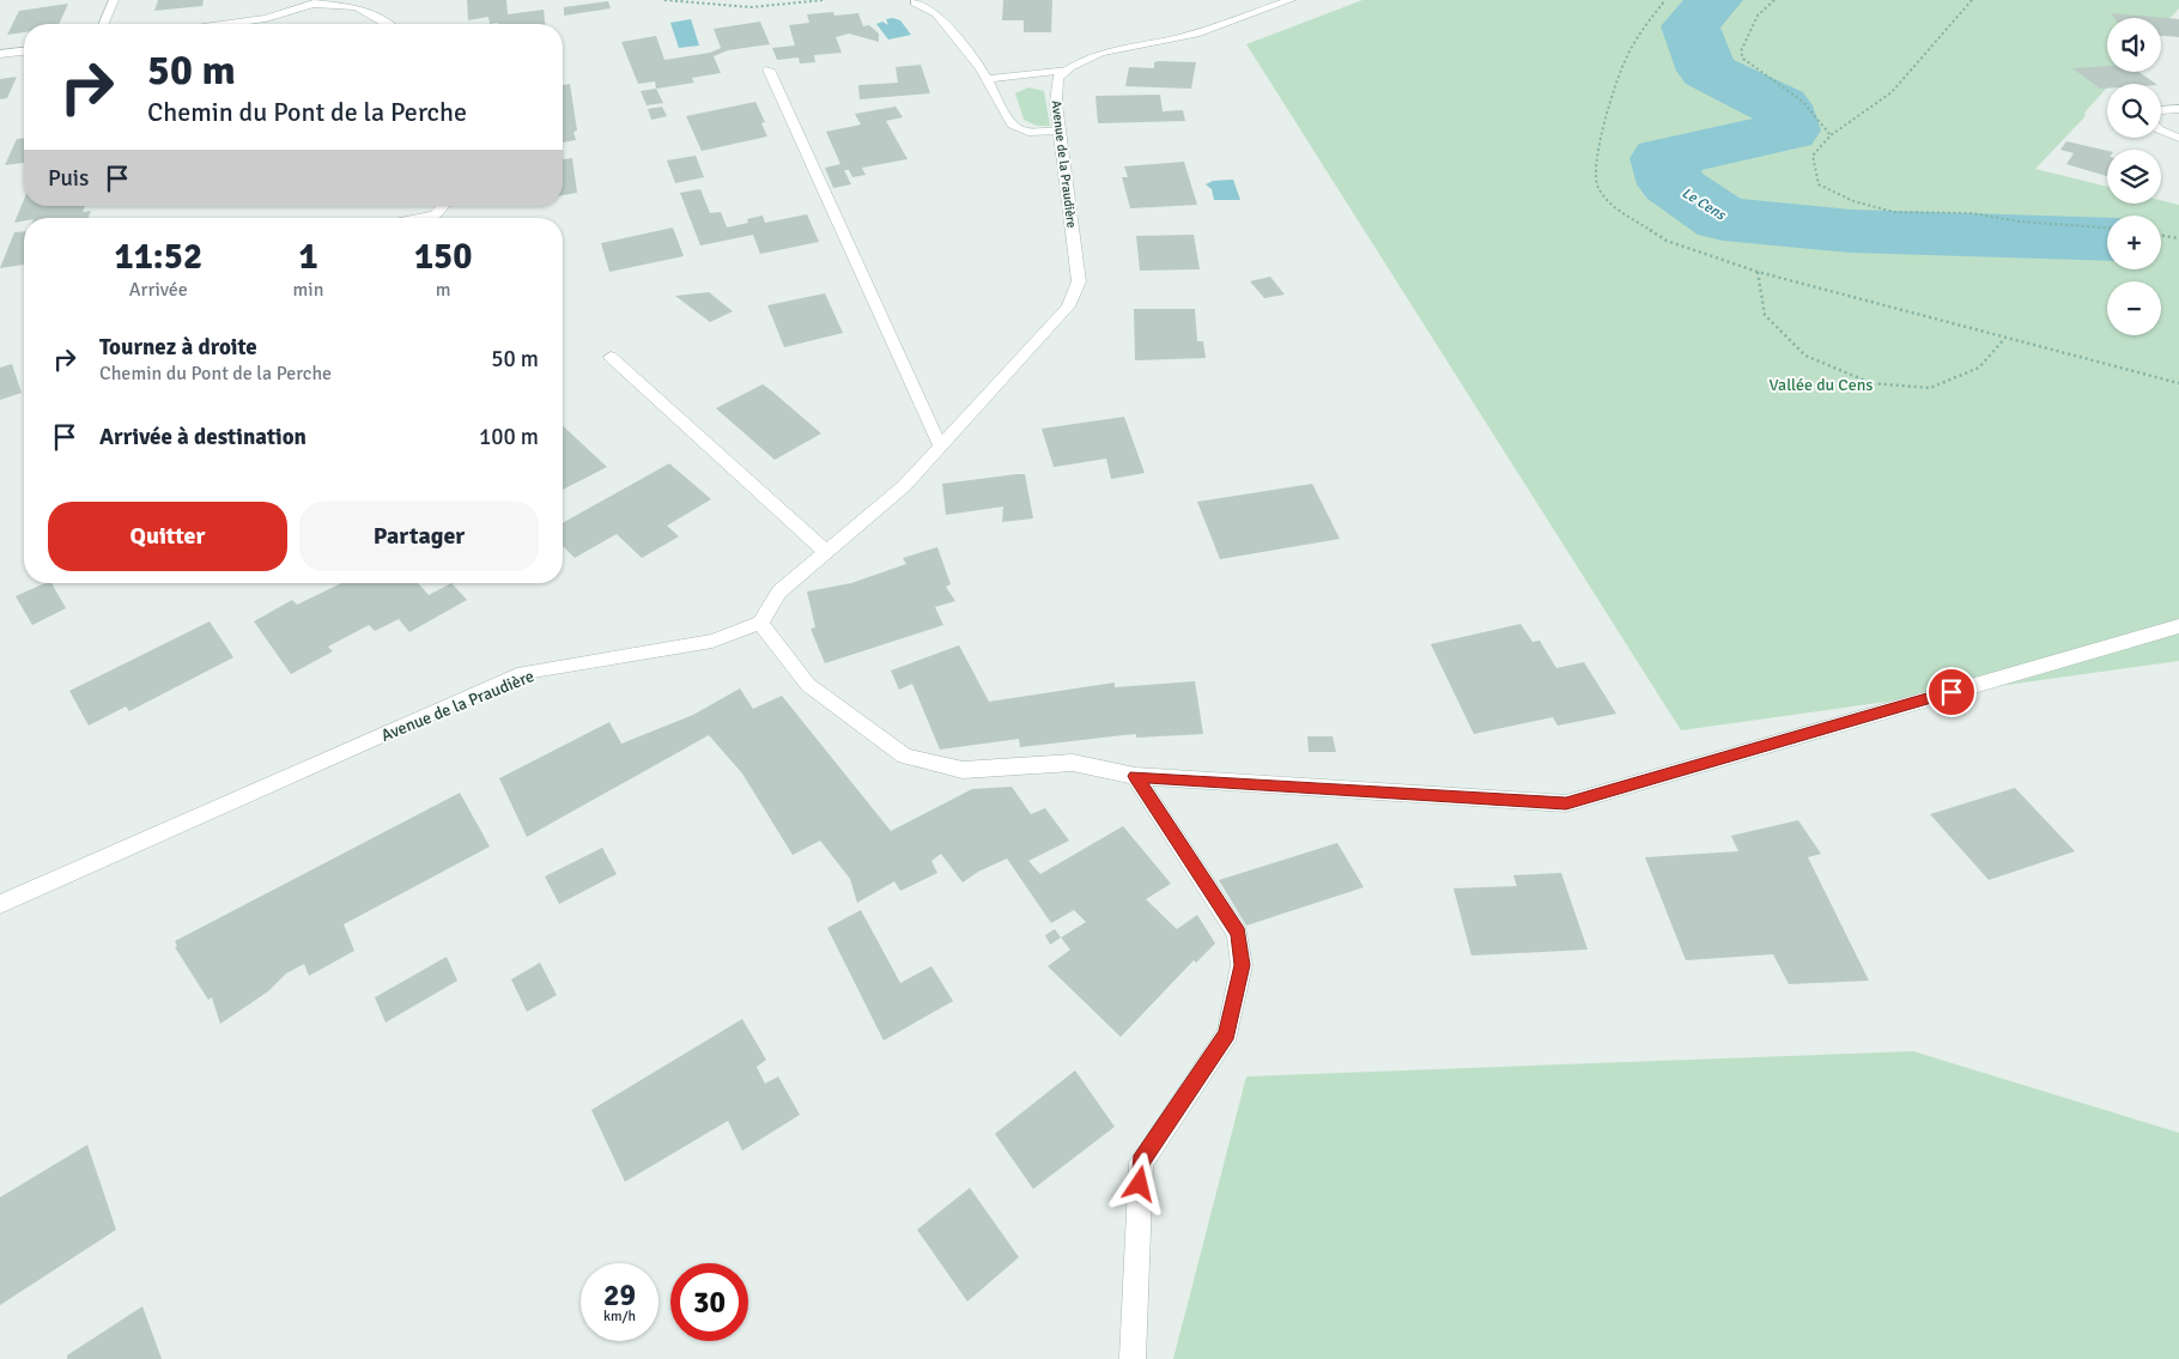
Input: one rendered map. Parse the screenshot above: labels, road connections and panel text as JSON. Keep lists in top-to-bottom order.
{
  "streets": {
    "street": ["Avenue de la Praudière"]
  },
  "water": ["Le Cens"],
  "parks": ["Vallée du Cens"],
  "page": {
    "map_buttons": ["+", "−"],
    "turn": ["50 m", "Chemin du Pont de la Perche"],
    "then": "Puis",
    "eta": [
      "11:52",
      "Arrivée",
      "1",
      "min",
      "150",
      "m"
    ],
    "list": [
      {
        "name": "Tournez à droite",
        "note": "Chemin du Pont de la Perche",
        "value": "50 m"
      },
      {
        "name": "Arrivée à destination",
        "value": "100 m"
      }
    ],
    "buttons": ["Quitter", "Partager"],
    "speed": "29 km/h",
    "limit": "30"
  }
}
